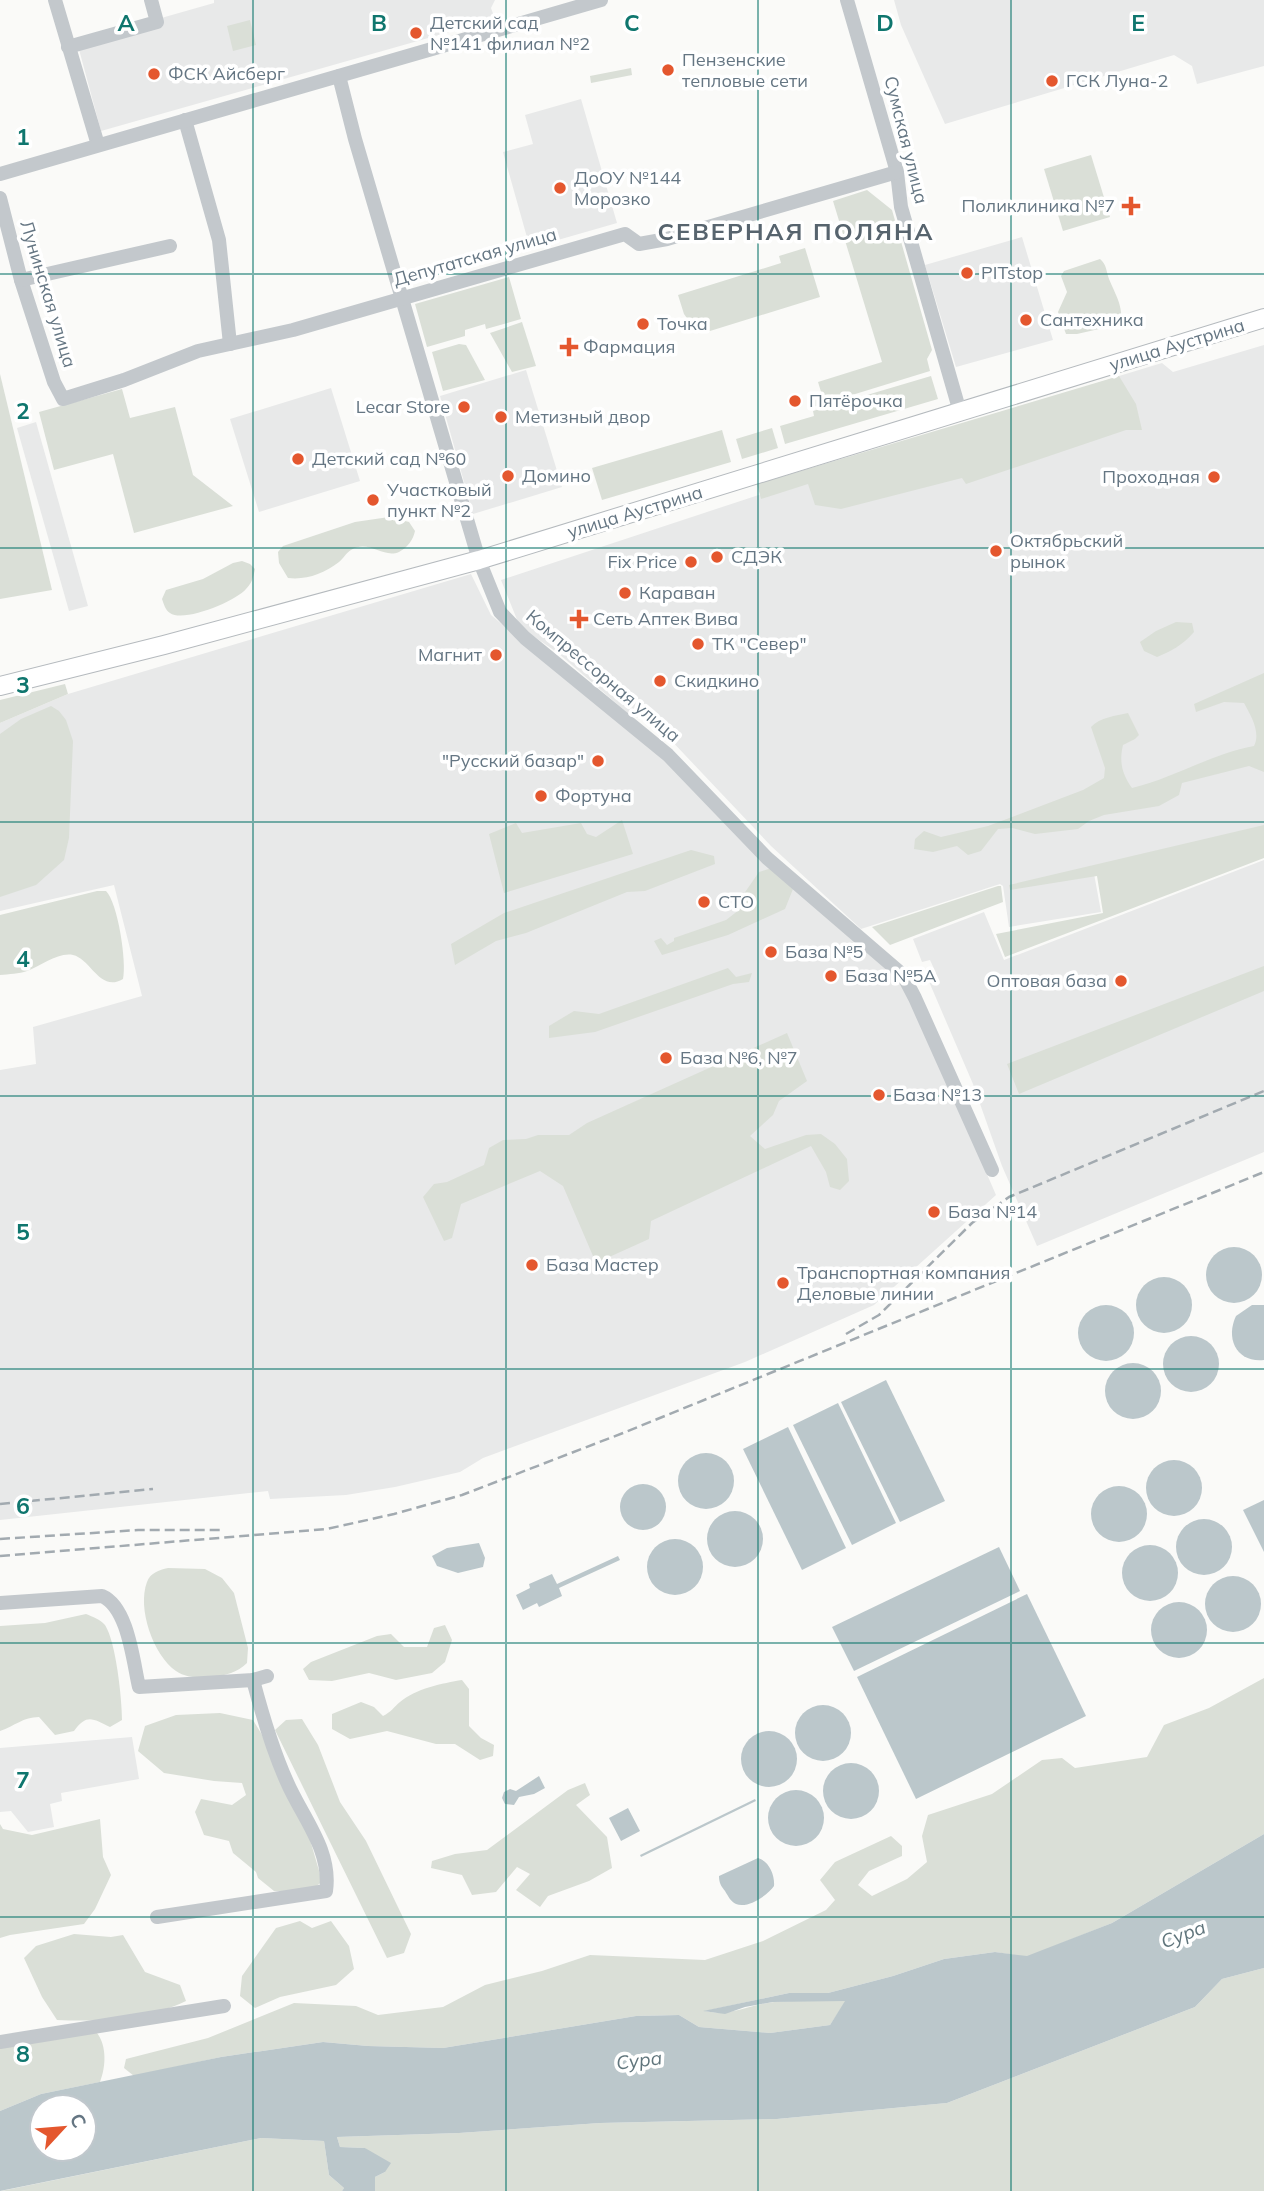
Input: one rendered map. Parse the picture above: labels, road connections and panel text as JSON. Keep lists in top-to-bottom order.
{
  "streets": {
    "main road": ["улица Аустрина"],
    "street": [
      "Сумская улица",
      "Депутатская улица",
      "Лунинская улица",
      "Компрессорная улица"
    ]
  },
  "crossings": [
    ["Сумская улица", "Депутатская улица"],
    ["Сумская улица", "улица Аустрина"],
    ["Депутатская улица", "Лунинская улица"],
    ["Депутатская улица", "Компрессорная улица"],
    ["улица Аустрина", "Компрессорная улица"]
  ],
  "districts": ["СЕВЕРНАЯ ПОЛЯНА"],
  "water": ["Сура"],
  "places": {
    "other": [
      "Детский сад №141 филиал №2",
      "Пензенские тепловые сети",
      "ФСК Айсберг",
      "ГСК Луна-2",
      "ДоОУ №144 Морозко",
      "PITstop",
      "Сантехника",
      "Точка",
      "Пятёрочка",
      "Lecar Store",
      "Метизный двор",
      "Детский сад №60",
      "Домино",
      "Проходная",
      "Участковый пункт №2",
      "Октябрьский рынок",
      "СДЭК",
      "Fix Price",
      "Караван",
      "ТК \"Север\"",
      "Магнит",
      "Скидкино",
      "\"Русский базар\"",
      "Фортуна",
      "СТО",
      "База №5",
      "База №5А",
      "Оптовая база",
      "База №6, №7",
      "База №13",
      "База №14",
      "База Мастер",
      "Транспортная компания Деловые линии"
    ],
    "health": ["Поликлиника №7", "Фармация", "Сеть Аптек Вива"]
  },
  "north": "top right",
  "grid": {
    "columns": [
      "A",
      "B",
      "C",
      "D",
      "E"
    ],
    "rows": [
      "1",
      "2",
      "3",
      "4",
      "5",
      "6",
      "7",
      "8"
    ]
  }
}
